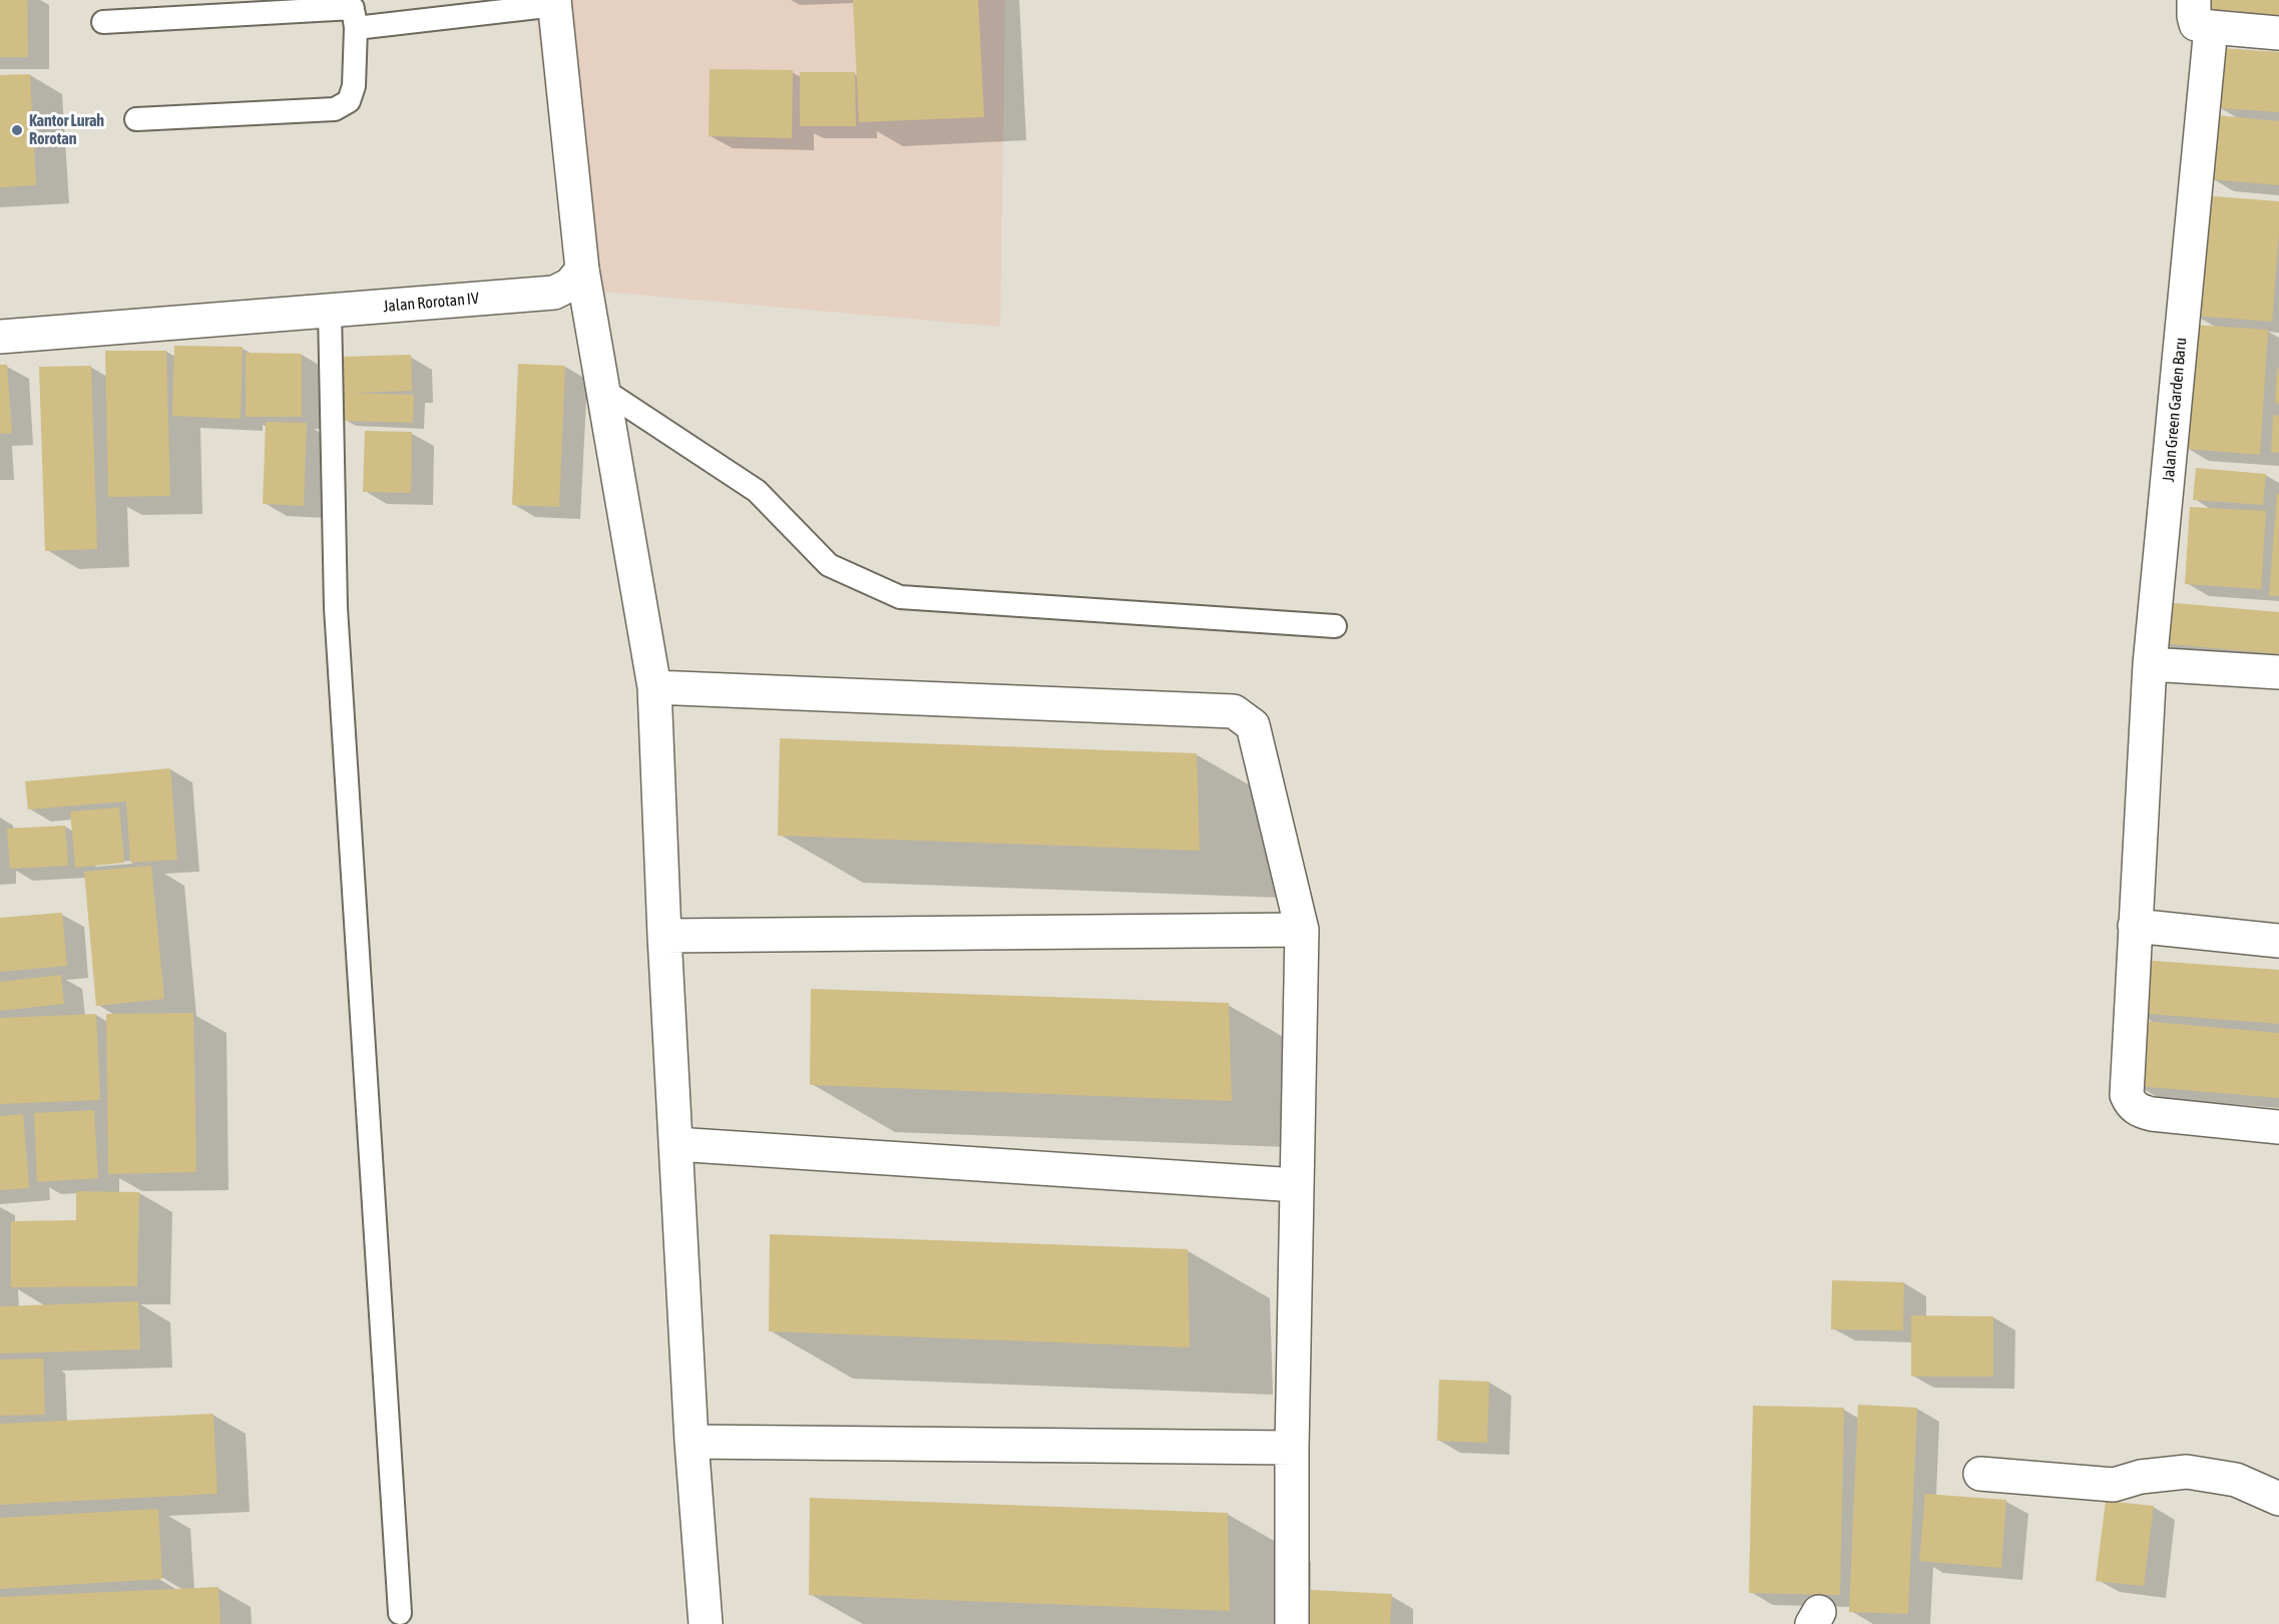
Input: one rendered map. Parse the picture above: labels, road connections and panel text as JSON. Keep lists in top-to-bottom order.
{
  "streets": {
    "street": ["Jalan Rorotan IV", "Jalan Green Garden Baru"]
  },
  "places": ["Kantor Lurah Rorotan"]
}
